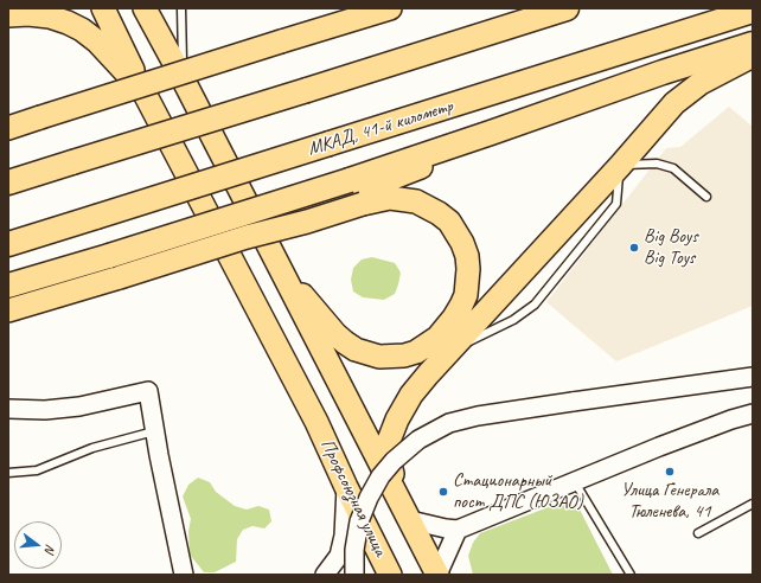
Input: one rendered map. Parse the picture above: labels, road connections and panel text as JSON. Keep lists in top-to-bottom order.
{
  "streets": {
    "highway": ["МКАД, 41-й километр"],
    "main road": ["Профсоюзная улица"]
  },
  "places": ["Big Boys Big Toys", "Улица Генерала Тюленева, 41", "Стационарный пост ДПС (ЮЗАО)"],
  "north": "right"
}
